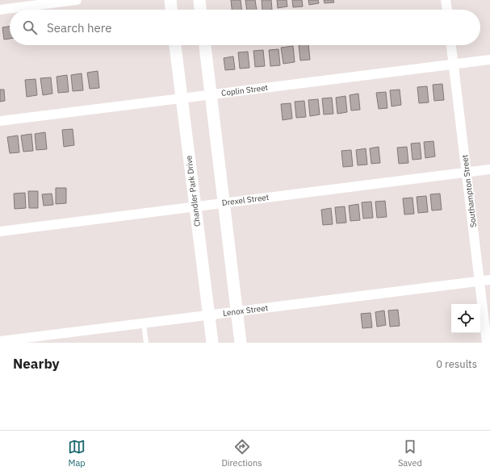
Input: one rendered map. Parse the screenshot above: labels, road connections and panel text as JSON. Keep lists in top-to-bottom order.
{
  "streets": {
    "street": [
      "Coplin Street",
      "Chandler Park Drive",
      "Southampton Street",
      "Drexel Street",
      "Lenox Street"
    ]
  },
  "crossings": [
    ["Coplin Street", "Chandler Park Drive"],
    ["Coplin Street", "Southampton Street"],
    ["Chandler Park Drive", "Drexel Street"],
    ["Chandler Park Drive", "Lenox Street"],
    ["Southampton Street", "Drexel Street"],
    ["Southampton Street", "Lenox Street"]
  ],
  "page": {
    "search": "Search here",
    "heading": ["Nearby", "0 results"],
    "nav": ["Map", "Directions", "Saved"]
  }
}
